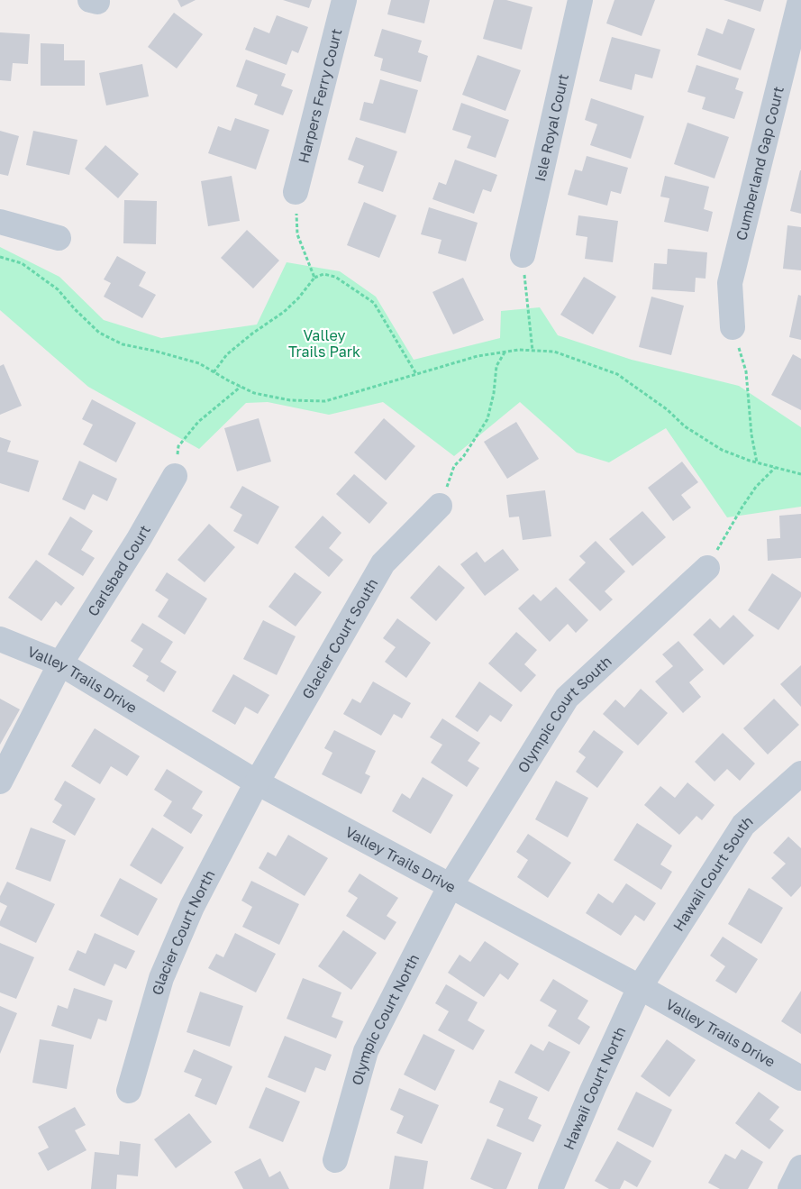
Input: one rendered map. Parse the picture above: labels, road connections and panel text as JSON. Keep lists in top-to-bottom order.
{
  "streets": {
    "street": [
      "Harpers Ferry Court",
      "Isle Royal Court",
      "Cumberland Gap Court",
      "Carlsbad Court",
      "Glacier Court South",
      "Valley Trails Drive",
      "Olympic Court South",
      "Hawaii Court South",
      "Glacier Court North",
      "Olympic Court North",
      "Hawaii Court North"
    ]
  },
  "crossings": [
    ["Carlsbad Court", "Valley Trails Drive"],
    ["Glacier Court South", "Valley Trails Drive"],
    ["Glacier Court South", "Glacier Court North"],
    ["Valley Trails Drive", "Olympic Court South"],
    ["Valley Trails Drive", "Hawaii Court South"],
    ["Valley Trails Drive", "Glacier Court North"],
    ["Valley Trails Drive", "Olympic Court North"],
    ["Valley Trails Drive", "Hawaii Court North"],
    ["Olympic Court South", "Olympic Court North"],
    ["Hawaii Court South", "Hawaii Court North"]
  ],
  "parks": ["Valley Trails Park"]
}
